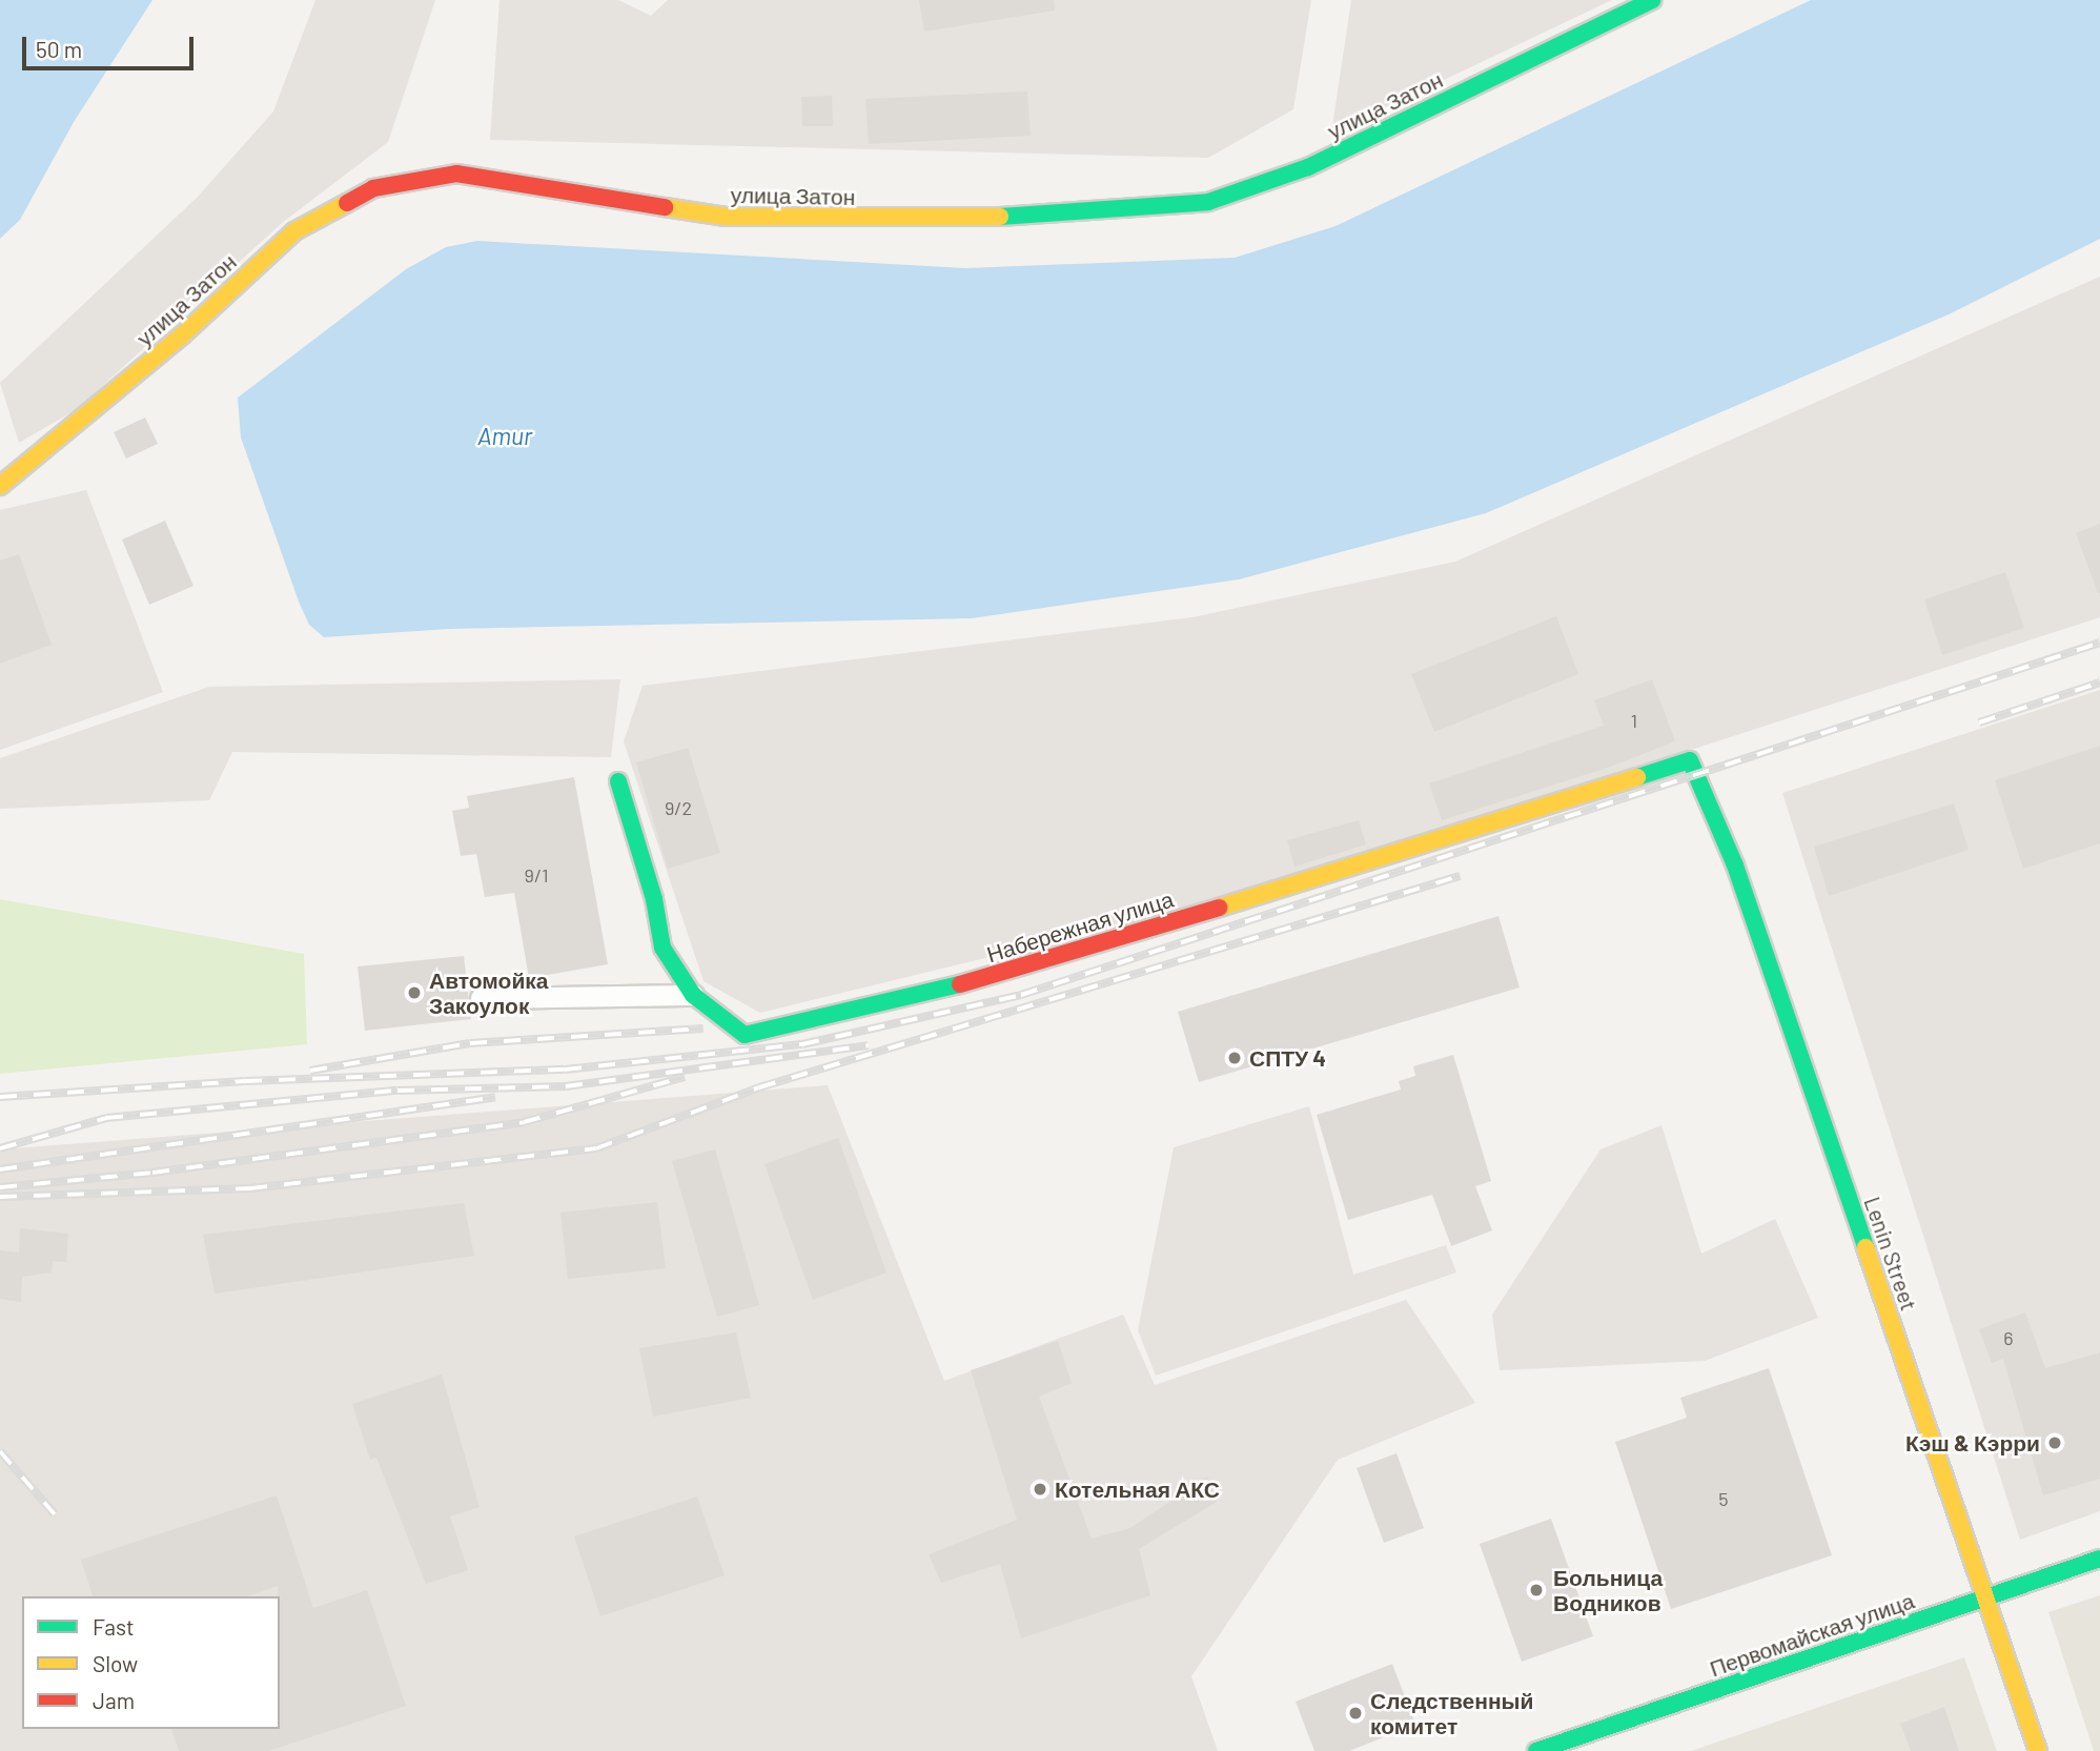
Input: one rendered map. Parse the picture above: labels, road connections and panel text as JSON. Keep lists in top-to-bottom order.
{
  "streets": {
    "street": [
      "улица Затон",
      "Набережная улица",
      "Lenin Street",
      "Первомайская улица"
    ]
  },
  "crossings": [
    ["Набережная улица", "Lenin Street"],
    ["Lenin Street", "Первомайская улица"]
  ],
  "water": ["Amur"],
  "places": [
    "Автомойка Закоулок",
    "СПТУ 4",
    "Кэш & Кэрри",
    "Котельная АКС",
    "Больница Водников",
    "Следственный комитет"
  ],
  "house_numbers": [
    "1",
    "9/2",
    "9/1",
    "6",
    "5"
  ],
  "legend": ["Fast", "Slow", "Jam"],
  "scale_bar": "50 m"
}
